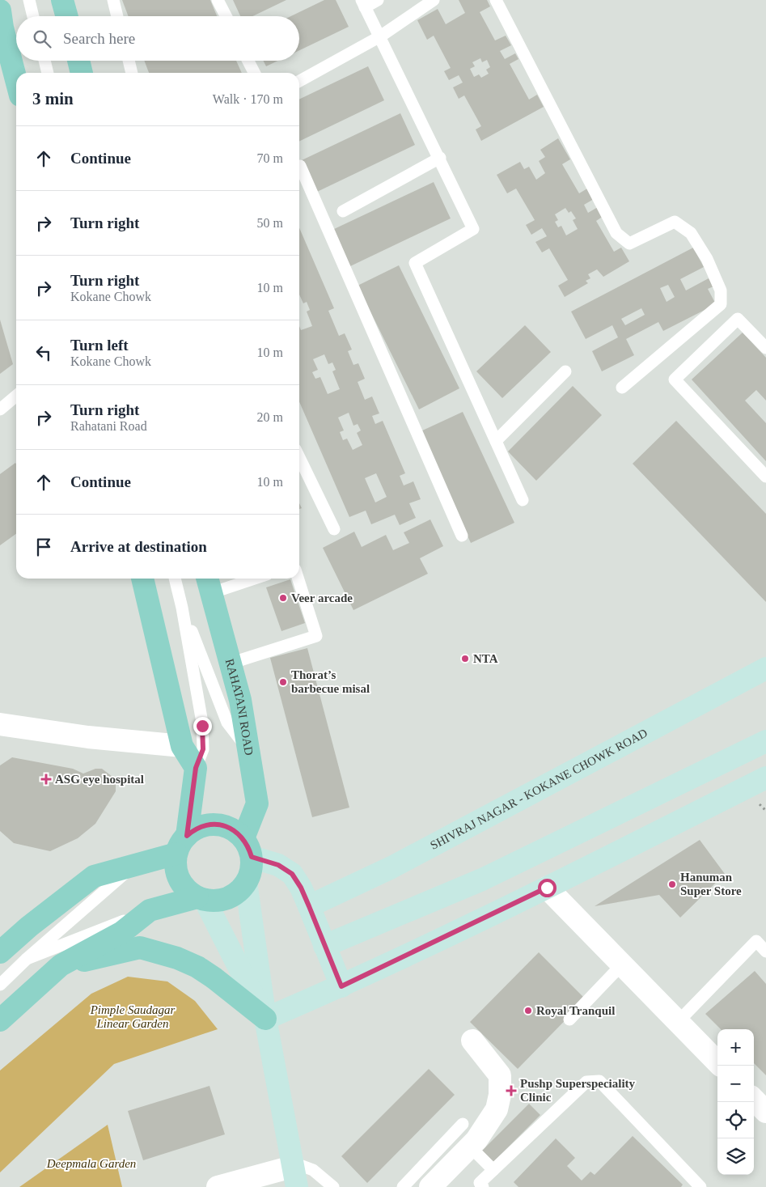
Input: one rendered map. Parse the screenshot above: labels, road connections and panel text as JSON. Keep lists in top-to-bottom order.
{
  "streets": {
    "main road": ["RAHATANI ROAD"],
    "street": ["SHIVRAJ NAGAR - KOKANE CHOWK ROAD"]
  },
  "parks": ["Pimple Saudagar Linear Garden", "Deepmala Garden"],
  "places": {
    "other": [
      "Veer arcade",
      "NTA",
      "Thorat’s barbecue misal",
      "Hanuman Super Store",
      "Royal Tranquil"
    ],
    "health": ["ASG eye hospital", "Pushp Superspeciality Clinic"]
  },
  "page": {
    "search": "Search here",
    "heading": ["3 min", "Walk · 170 m"],
    "list": [
      ["Continue", "70 m"],
      ["Turn right", "50 m"],
      ["Turn right", "Kokane Chowk", "10 m"],
      ["Turn left", "Kokane Chowk", "10 m"],
      ["Turn right", "Rahatani Road", "20 m"],
      ["Continue", "10 m"],
      "Arrive at destination"
    ],
    "map_buttons": ["+", "−"]
  }
}
